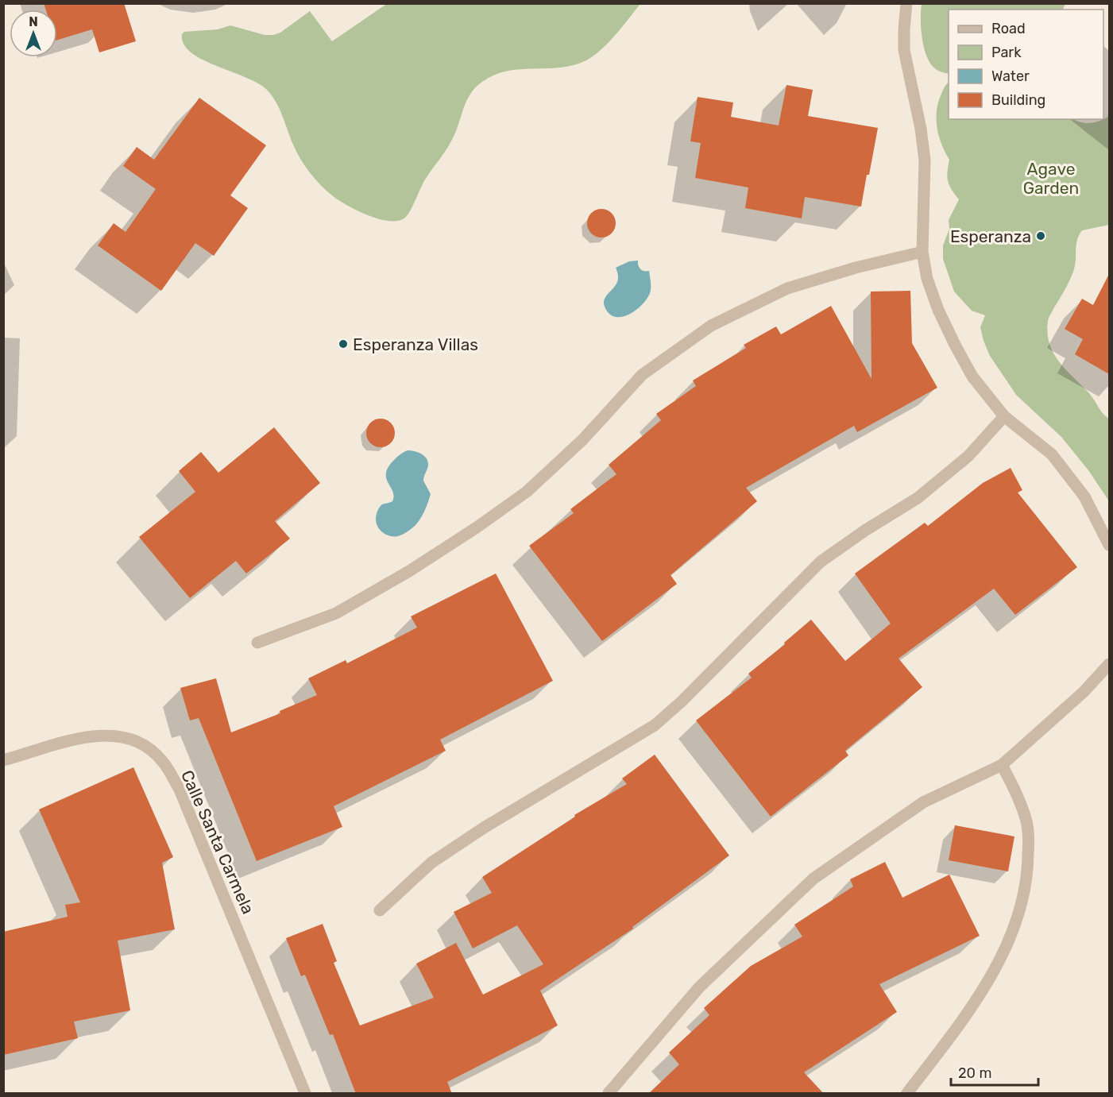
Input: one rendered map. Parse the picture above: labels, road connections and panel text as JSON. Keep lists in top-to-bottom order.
{
  "streets": {
    "street": ["Calle Santa Carmela"]
  },
  "parks": ["Agave Garden"],
  "places": ["Esperanza", "Esperanza Villas"],
  "legend": [
    "Road",
    "Park",
    "Water",
    "Building"
  ],
  "scale_bar": "20 m",
  "north": "top"
}
